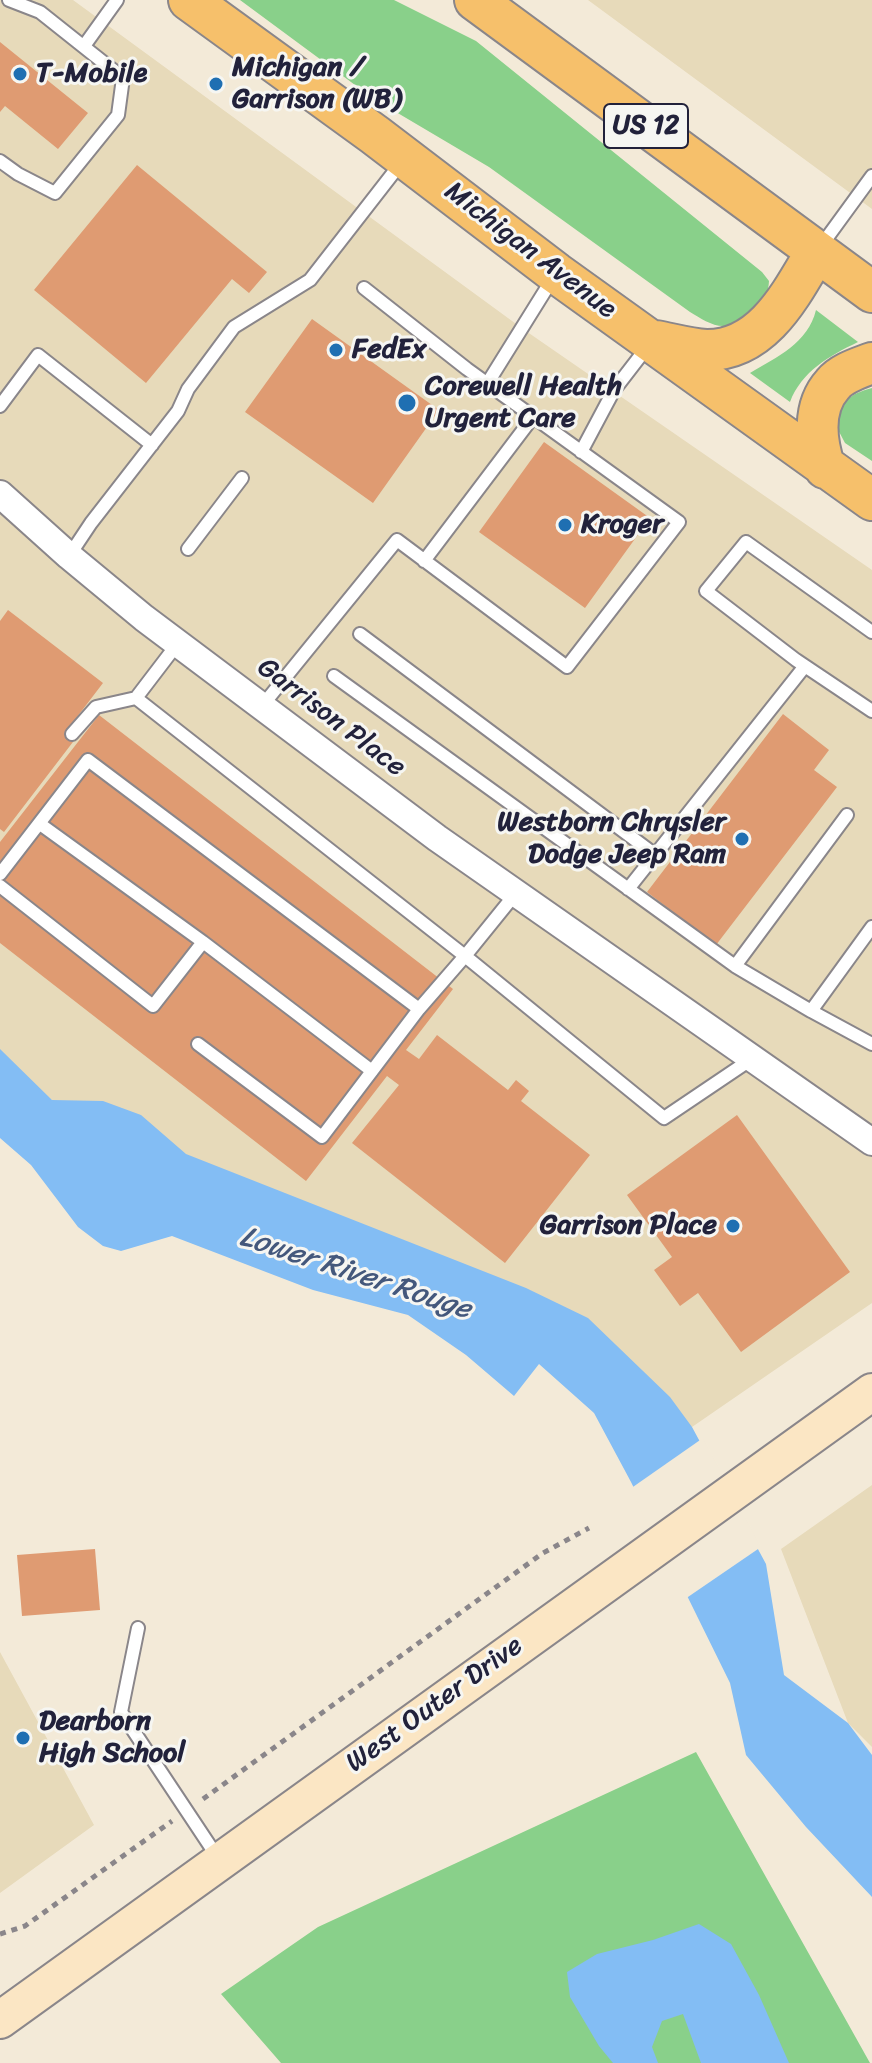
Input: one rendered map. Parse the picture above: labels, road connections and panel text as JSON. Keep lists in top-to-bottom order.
{
  "streets": {
    "main road": ["US 12", "Michigan Avenue", "West Outer Drive"],
    "street": ["Garrison Place"]
  },
  "water": ["Lower River Rouge"],
  "places": [
    "T-Mobile",
    "Michigan / Garrison (WB)",
    "FedEx",
    "Corewell Health Urgent Care",
    "Kroger",
    "Westborn Chrysler Dodge Jeep Ram",
    "Garrison Place",
    "Dearborn High School"
  ]
}
